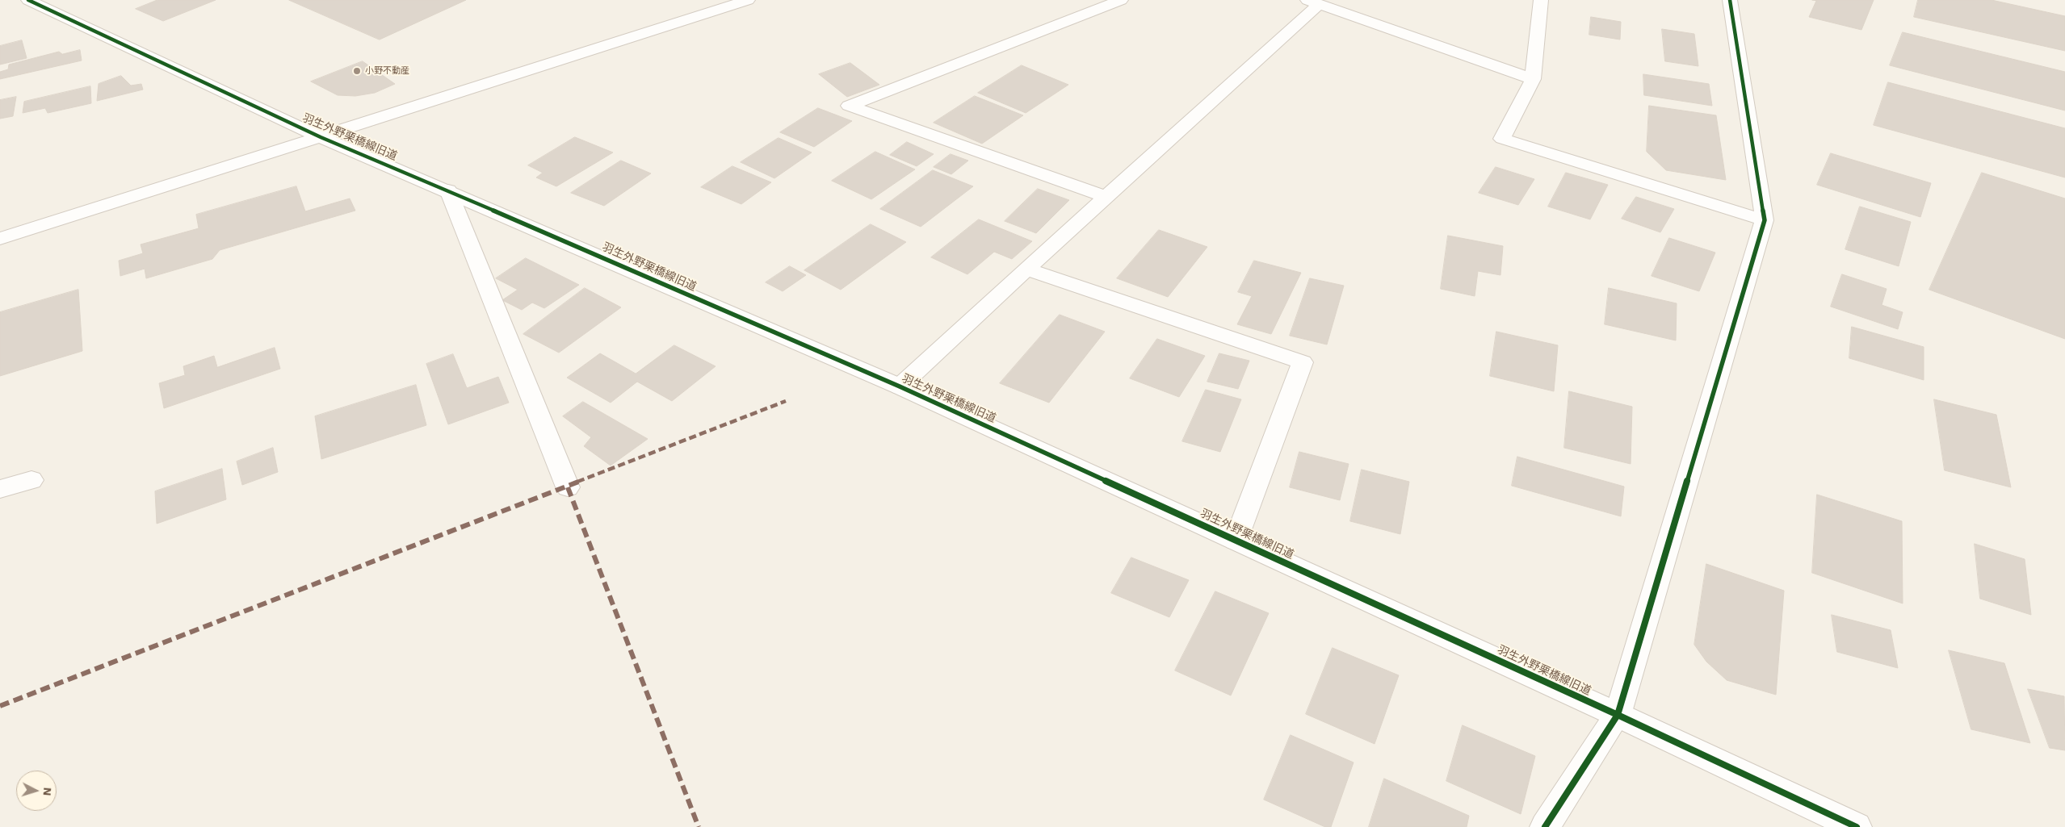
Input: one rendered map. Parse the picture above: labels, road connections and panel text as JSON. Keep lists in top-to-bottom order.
{
  "streets": {
    "street": ["羽生外野栗橋線旧道"]
  },
  "places": ["小野不動産"],
  "north": "right"
}
